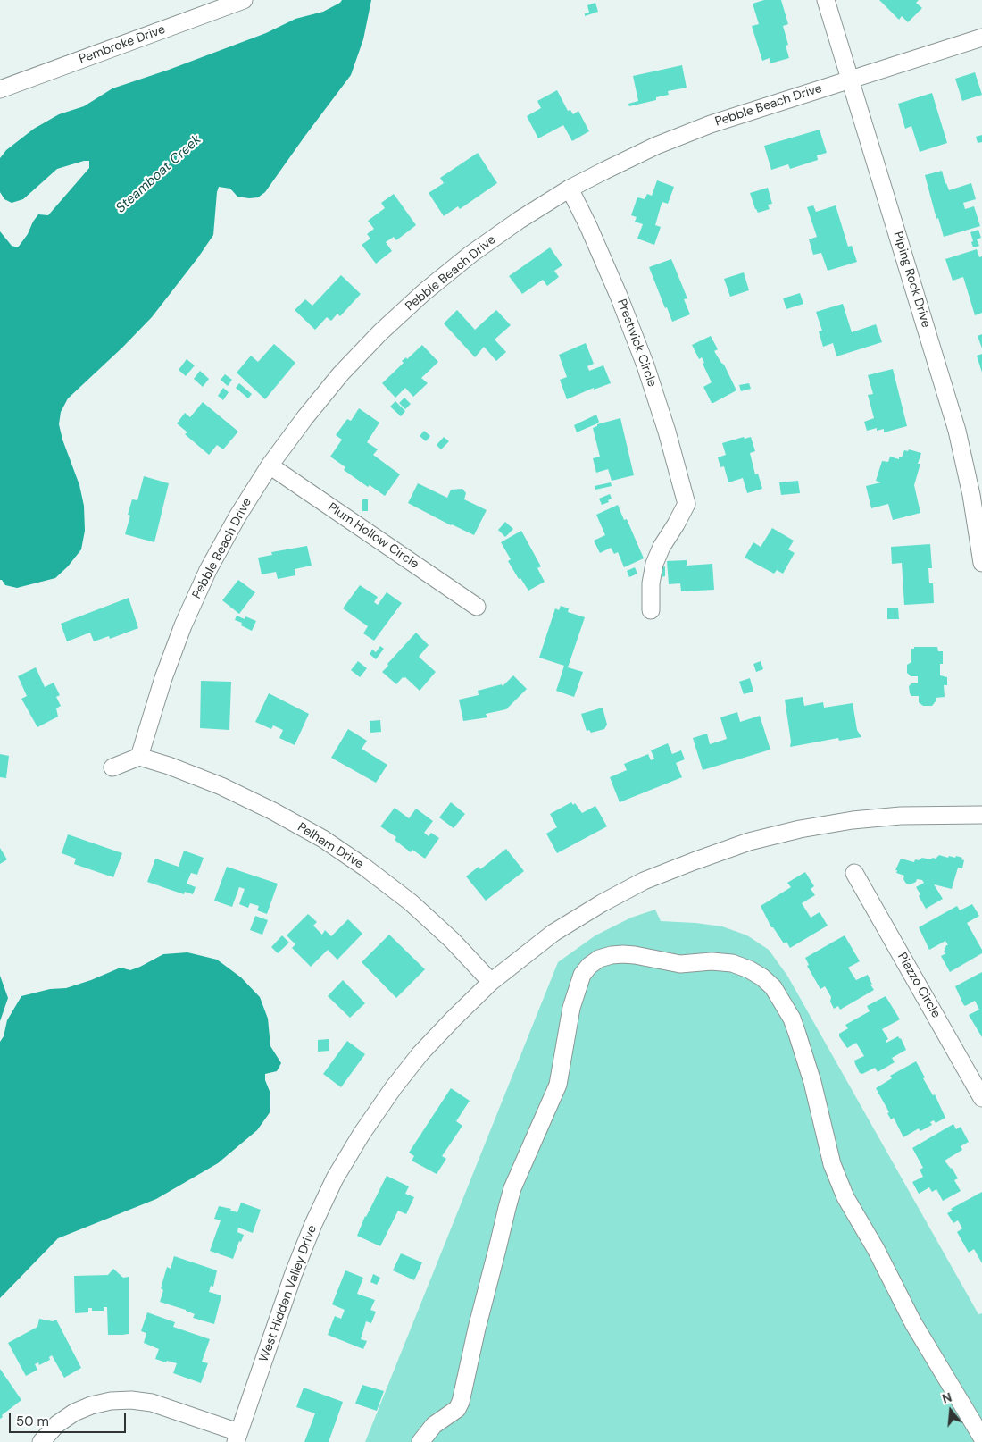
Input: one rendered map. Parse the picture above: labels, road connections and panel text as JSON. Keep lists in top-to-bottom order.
{
  "streets": {
    "street": [
      "Pembroke Drive",
      "Pebble Beach Drive",
      "Piping Rock Drive",
      "Prestwick Circle",
      "Plum Hollow Circle",
      "Pelham Drive",
      "Piazzo Circle",
      "West Hidden Valley Drive"
    ]
  },
  "crossings": [
    ["Pebble Beach Drive", "Piping Rock Drive"],
    ["Pebble Beach Drive", "Prestwick Circle"],
    ["Pebble Beach Drive", "Plum Hollow Circle"],
    ["Pebble Beach Drive", "Pelham Drive"],
    ["Pelham Drive", "West Hidden Valley Drive"]
  ],
  "water": ["Steamboat Creek"],
  "scale_bar": "50 m",
  "north": "top"
}
